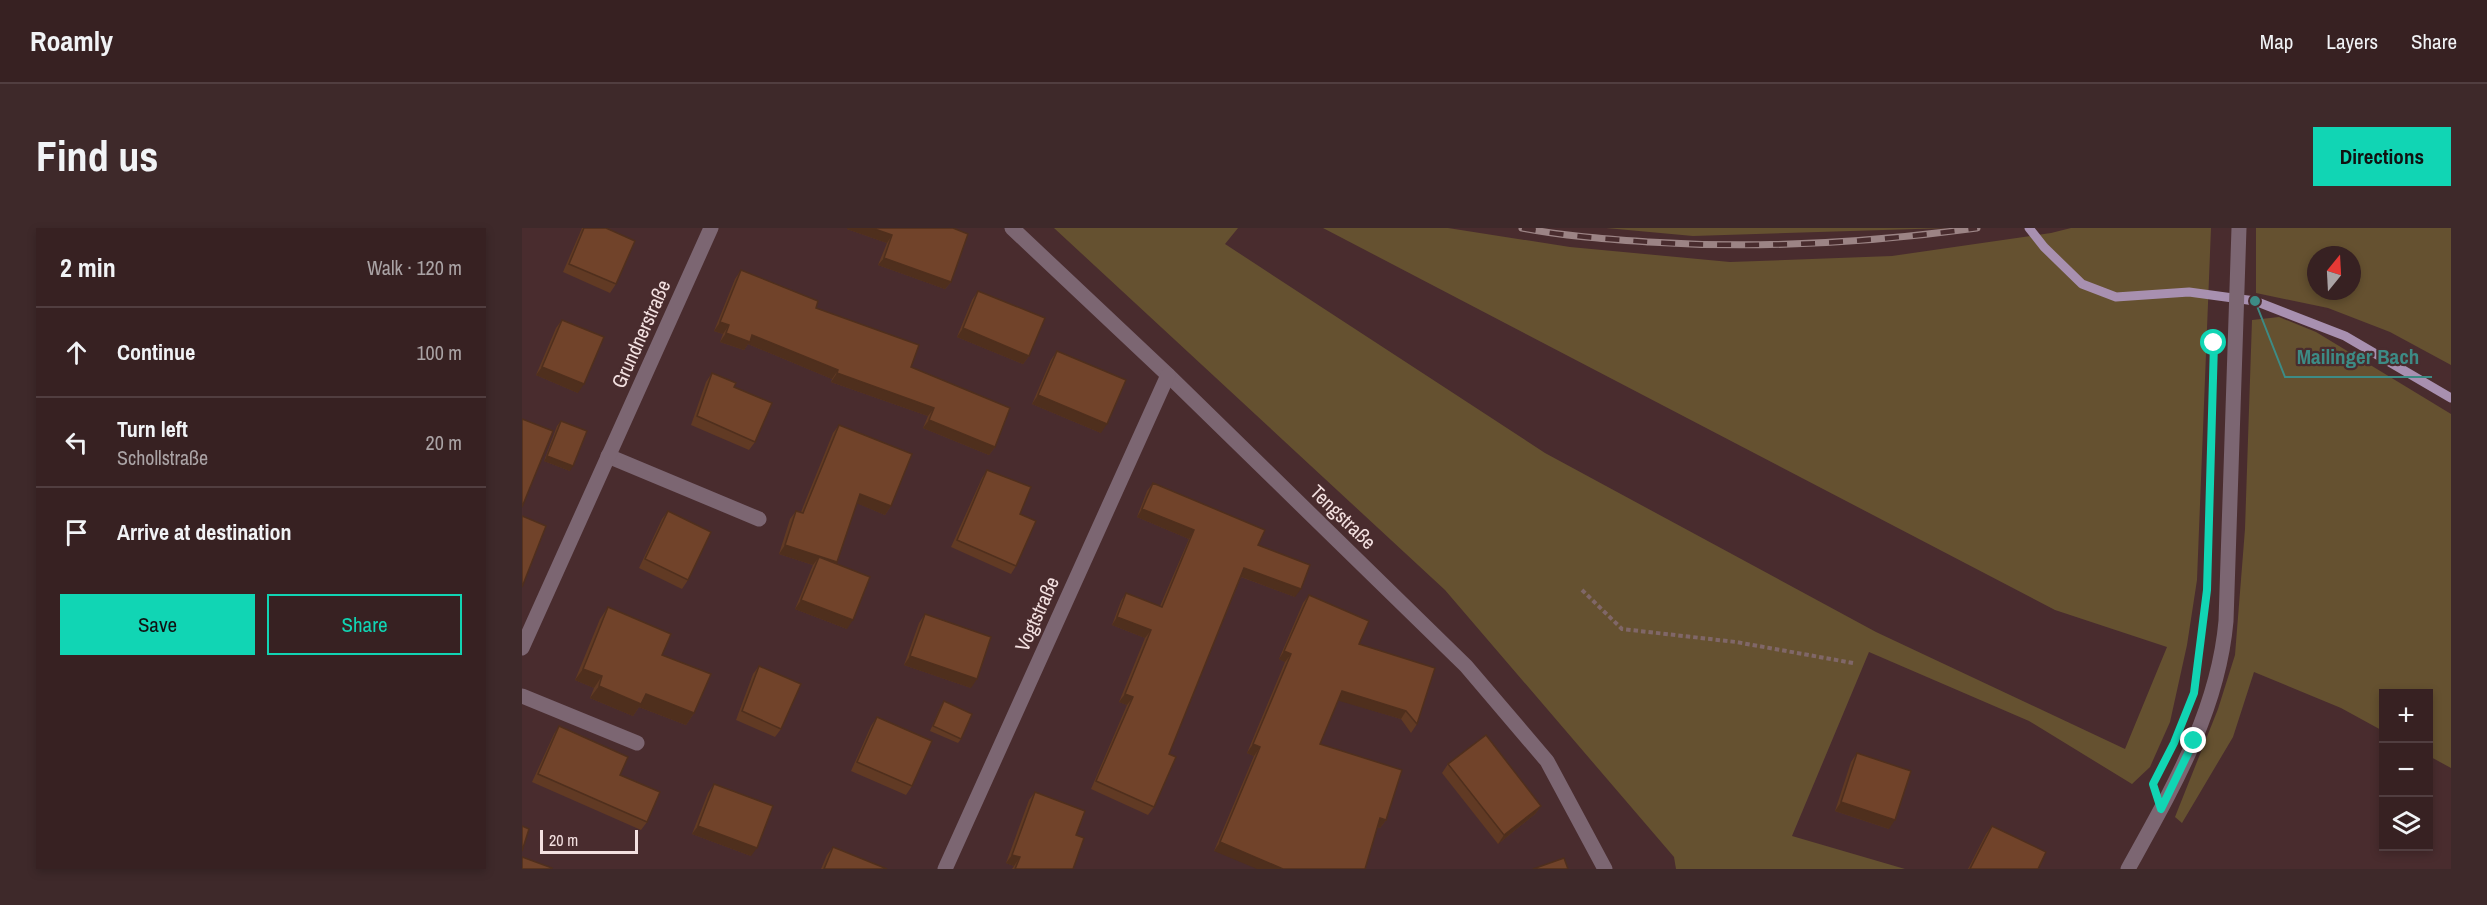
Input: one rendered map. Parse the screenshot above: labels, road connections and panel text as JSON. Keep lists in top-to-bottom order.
{
  "streets": {
    "street": ["Grundnerstraße", "Tengstraße", "Vogtstraße"]
  },
  "crossings": [
    ["Tengstraße", "Vogtstraße"]
  ],
  "places": ["Mailinger Bach"],
  "scale_bar": "20 m",
  "north": "top",
  "page": {
    "header": "Roamly",
    "nav": ["Map", "Layers", "Share"],
    "buttons": [
      "Directions",
      ["Save", "Share"]
    ],
    "title": "Find us",
    "heading": ["2 min", "Walk · 120 m"],
    "list": [
      ["Continue", "100 m"],
      ["Turn left", "Schollstraße", "20 m"],
      "Arrive at destination"
    ],
    "map_buttons": ["+", "−"],
    "scale": "20 m"
  }
}
